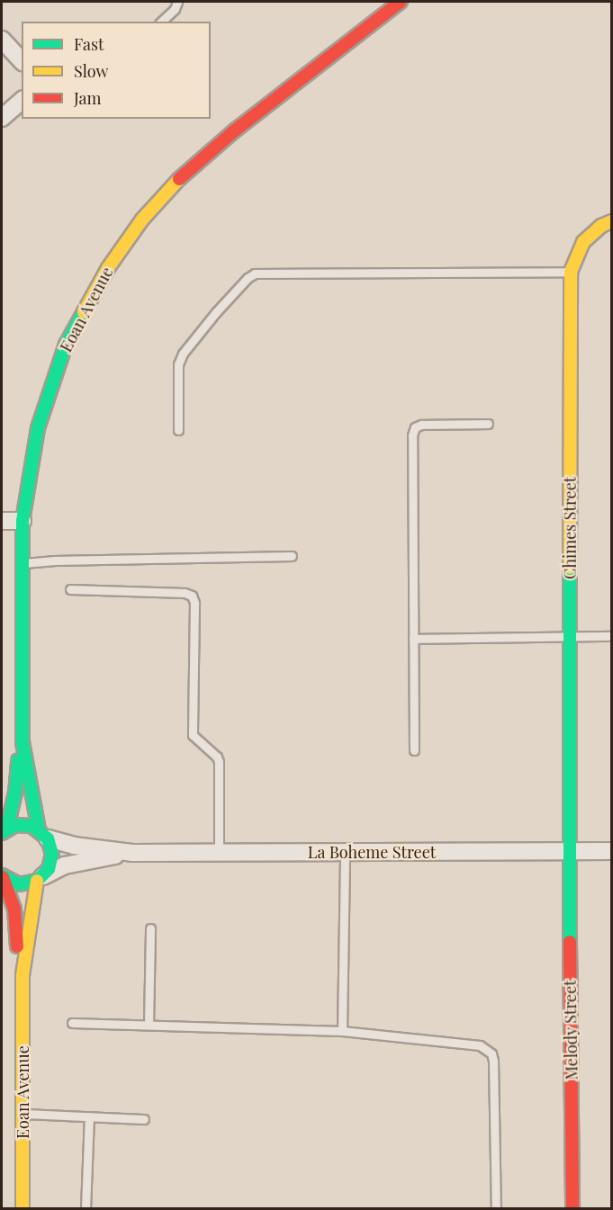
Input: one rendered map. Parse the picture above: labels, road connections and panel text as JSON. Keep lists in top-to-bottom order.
{
  "streets": {
    "street": [
      "Eoan Avenue",
      "Chimes Street",
      "La Boheme Street",
      "Melody Street"
    ]
  },
  "crossings": [
    ["Eoan Avenue", "La Boheme Street"],
    ["Chimes Street", "La Boheme Street"],
    ["Chimes Street", "Melody Street"],
    ["La Boheme Street", "Melody Street"]
  ],
  "legend": ["Fast", "Slow", "Jam"]
}
